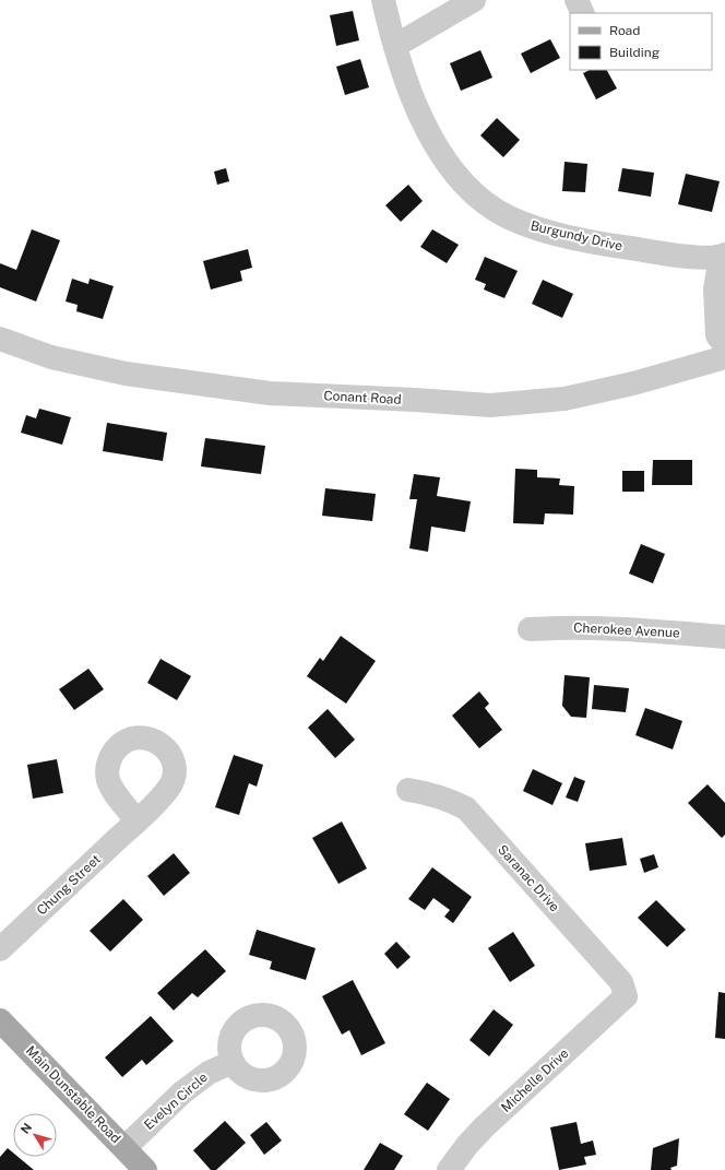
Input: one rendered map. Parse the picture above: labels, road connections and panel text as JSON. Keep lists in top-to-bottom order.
{
  "streets": {
    "main road": ["Main Dunstable Road"],
    "street": [
      "Burgundy Drive",
      "Conant Road",
      "Cherokee Avenue",
      "Saranac Drive",
      "Chung Street",
      "Michelle Drive",
      "Evelyn Circle"
    ]
  },
  "crossings": [
    ["Saranac Drive", "Michelle Drive"],
    ["Main Dunstable Road", "Evelyn Circle"]
  ],
  "legend": ["Road", "Building"],
  "north": "top left"
}
